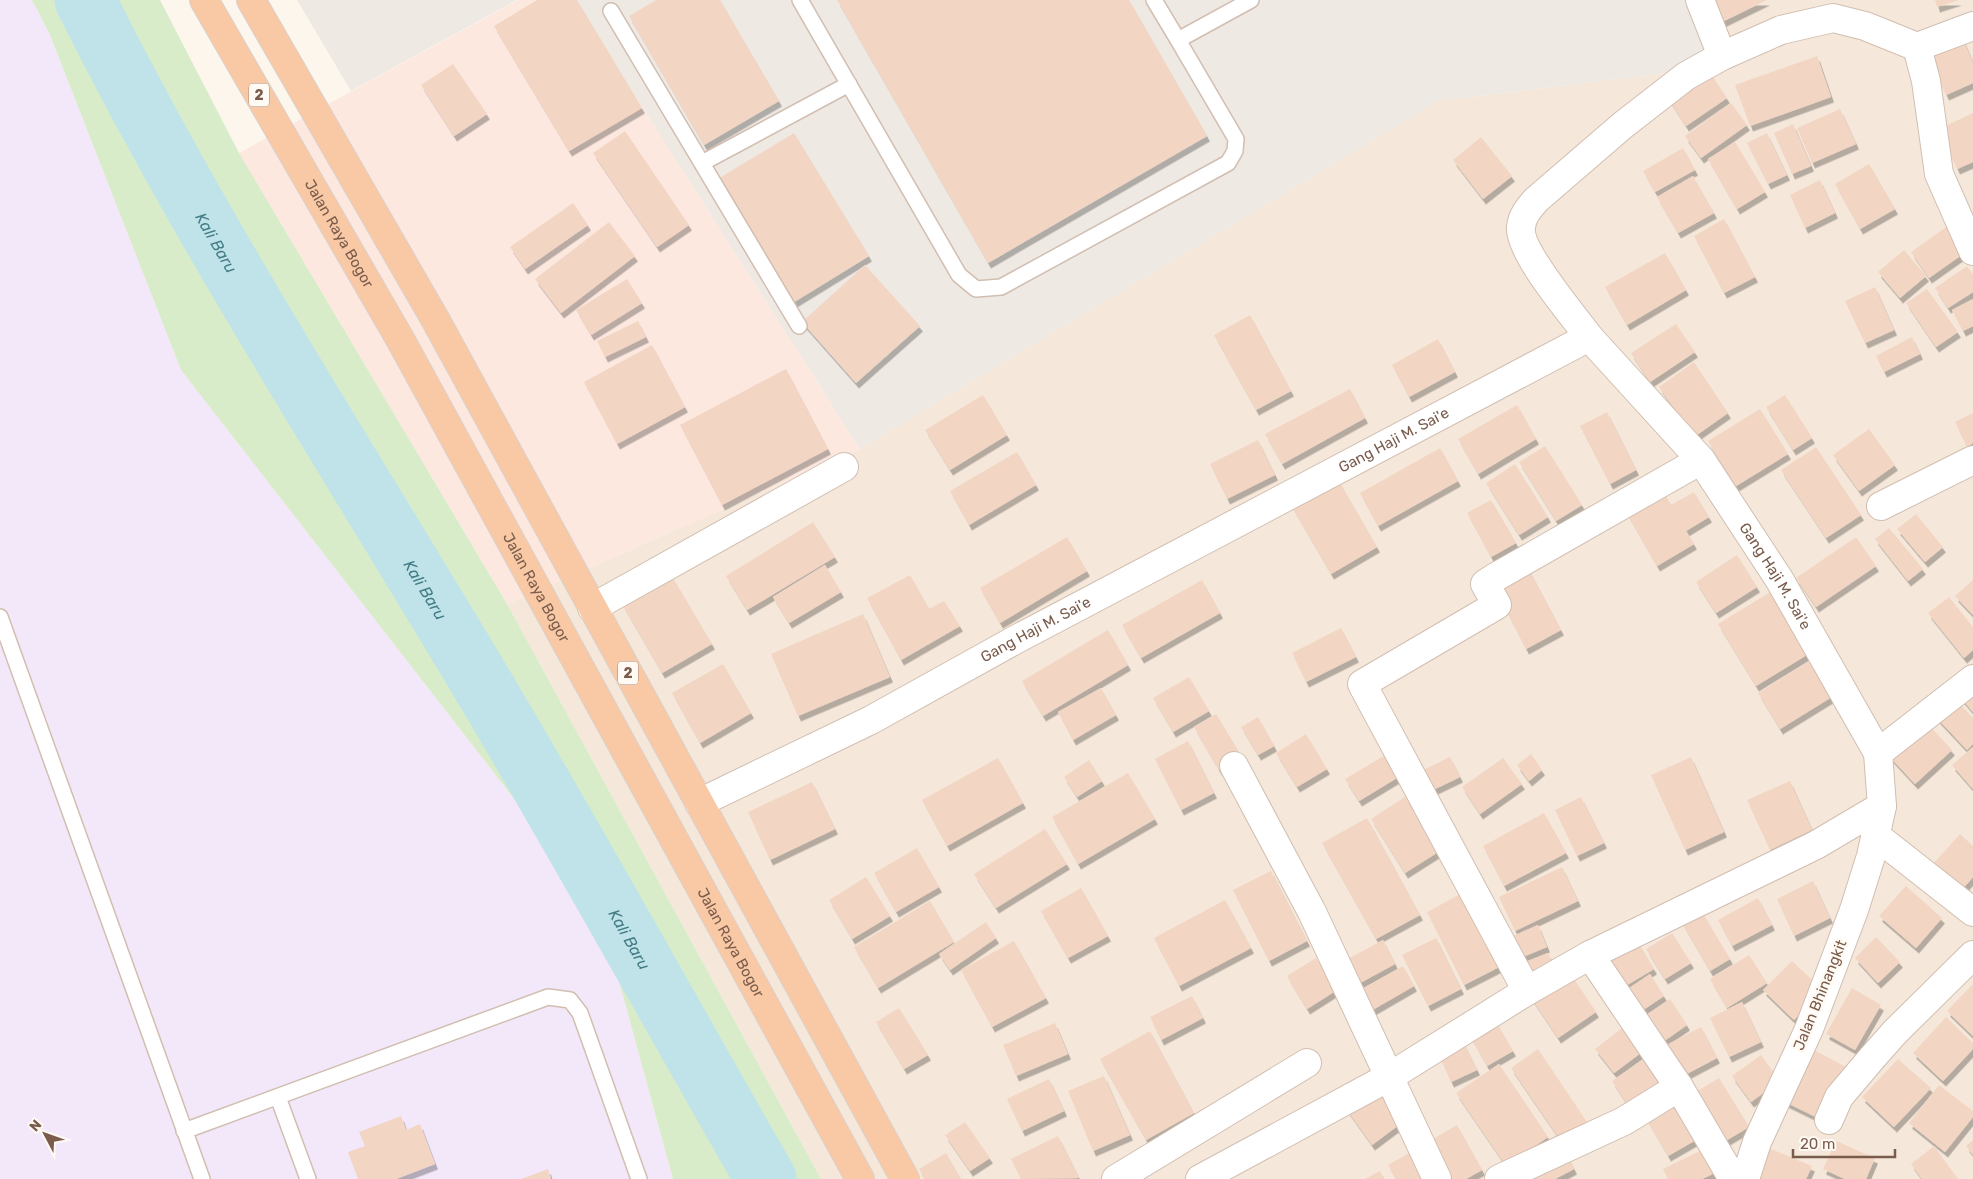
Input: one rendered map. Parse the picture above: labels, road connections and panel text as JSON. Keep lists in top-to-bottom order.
{
  "streets": {
    "highway": ["2", "Jalan Raya Bogor"],
    "street": ["Gang Haji M. Sai'e", "Jalan Bhinangkit"]
  },
  "crossings": [
    ["2", "Gang Haji M. Sai'e"],
    ["Gang Haji M. Sai'e", "Jalan Bhinangkit"]
  ],
  "water": ["Kali Baru"],
  "scale_bar": "20 m",
  "north": "top left"
}
